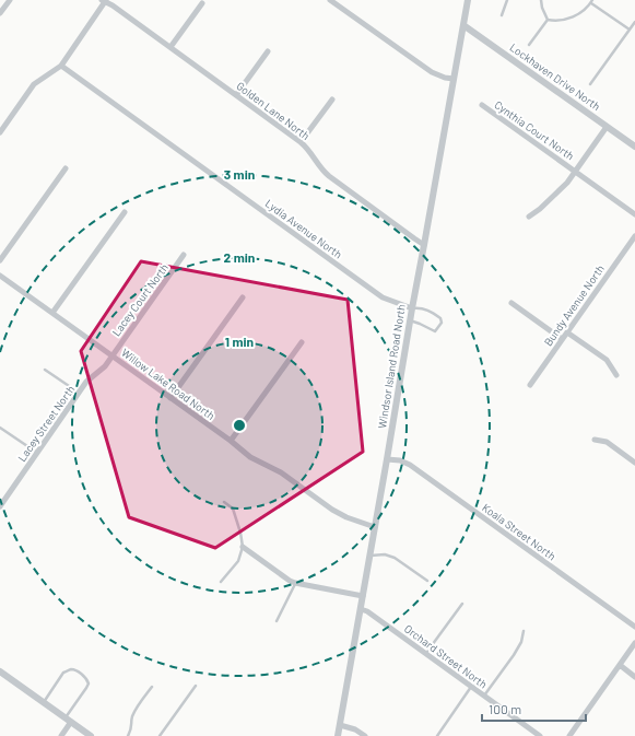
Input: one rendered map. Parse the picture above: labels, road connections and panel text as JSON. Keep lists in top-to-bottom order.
{
  "streets": {
    "street": [
      "Lockhaven Drive North",
      "Golden Lane North",
      "Cynthia Court North",
      "Lydia Avenue North",
      "Lacey Court North",
      "Bundy Avenue North",
      "Windsor Island Road North",
      "Willow Lake Road North",
      "Lacey Street North",
      "Koala Street North",
      "Orchard Street North"
    ]
  },
  "crossings": [
    ["Lockhaven Drive North", "Windsor Island Road North"],
    ["Golden Lane North", "Windsor Island Road North"],
    ["Lydia Avenue North", "Windsor Island Road North"],
    ["Lacey Court North", "Willow Lake Road North"],
    ["Lacey Court North", "Lacey Street North"],
    ["Windsor Island Road North", "Willow Lake Road North"],
    ["Windsor Island Road North", "Koala Street North"],
    ["Windsor Island Road North", "Orchard Street North"],
    ["Willow Lake Road North", "Lacey Street North"]
  ],
  "scale_bar": "100 m",
  "rings": ["3 min", "2 min", "1 min"]
}
